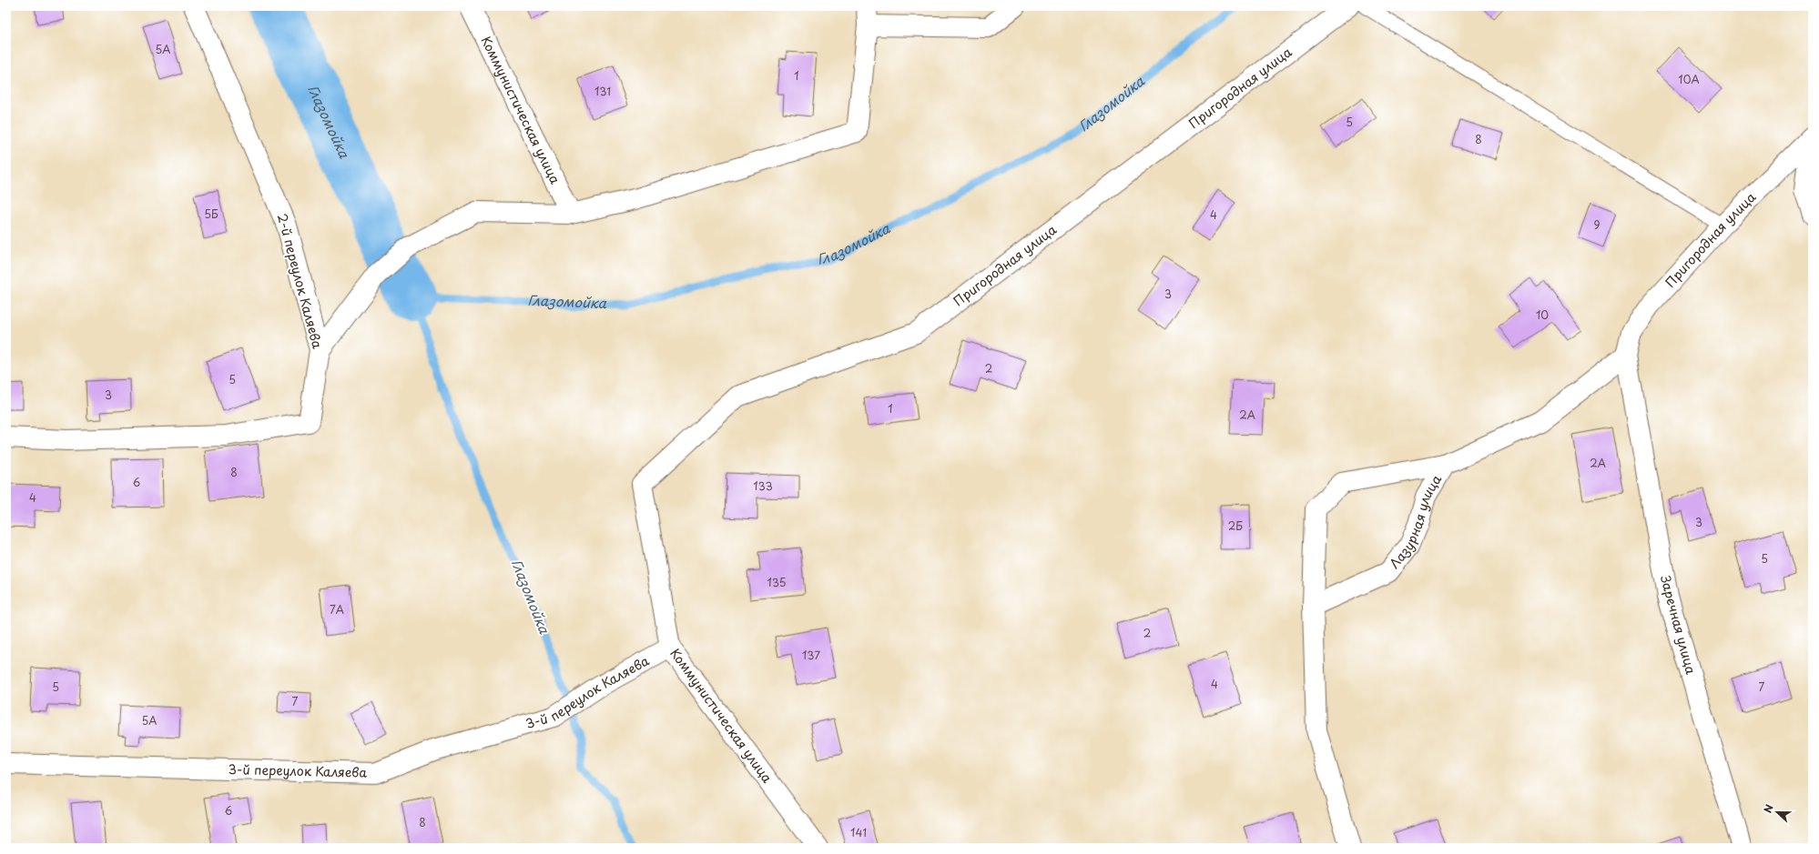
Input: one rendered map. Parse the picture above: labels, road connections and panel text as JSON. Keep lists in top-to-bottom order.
{
  "streets": {
    "street": [
      "Пригородная улица",
      "Коммунистическая улица",
      "2-й переулок Каляева",
      "Лазурная улица",
      "Заречная улица",
      "3-й переулок Каляева"
    ]
  },
  "crossings": [
    ["Пригородная улица", "Коммунистическая улица"],
    ["Пригородная улица", "Лазурная улица"],
    ["Пригородная улица", "Заречная улица"],
    ["Коммунистическая улица", "3-й переулок Каляева"],
    ["Лазурная улица", "Заречная улица"]
  ],
  "water": ["Глазомойка"],
  "house_numbers": [
    "5А",
    "1",
    "10А",
    "131",
    "5",
    "8",
    "5Б",
    "4",
    "9",
    "3",
    "10",
    "2",
    "5",
    "3",
    "1",
    "2А",
    "2А",
    "8",
    "6",
    "133",
    "4",
    "3",
    "2Б",
    "5",
    "135",
    "7А",
    "2",
    "137",
    "4",
    "5",
    "7",
    "7",
    "5А",
    "6",
    "8",
    "141"
  ],
  "north": "left"
}
